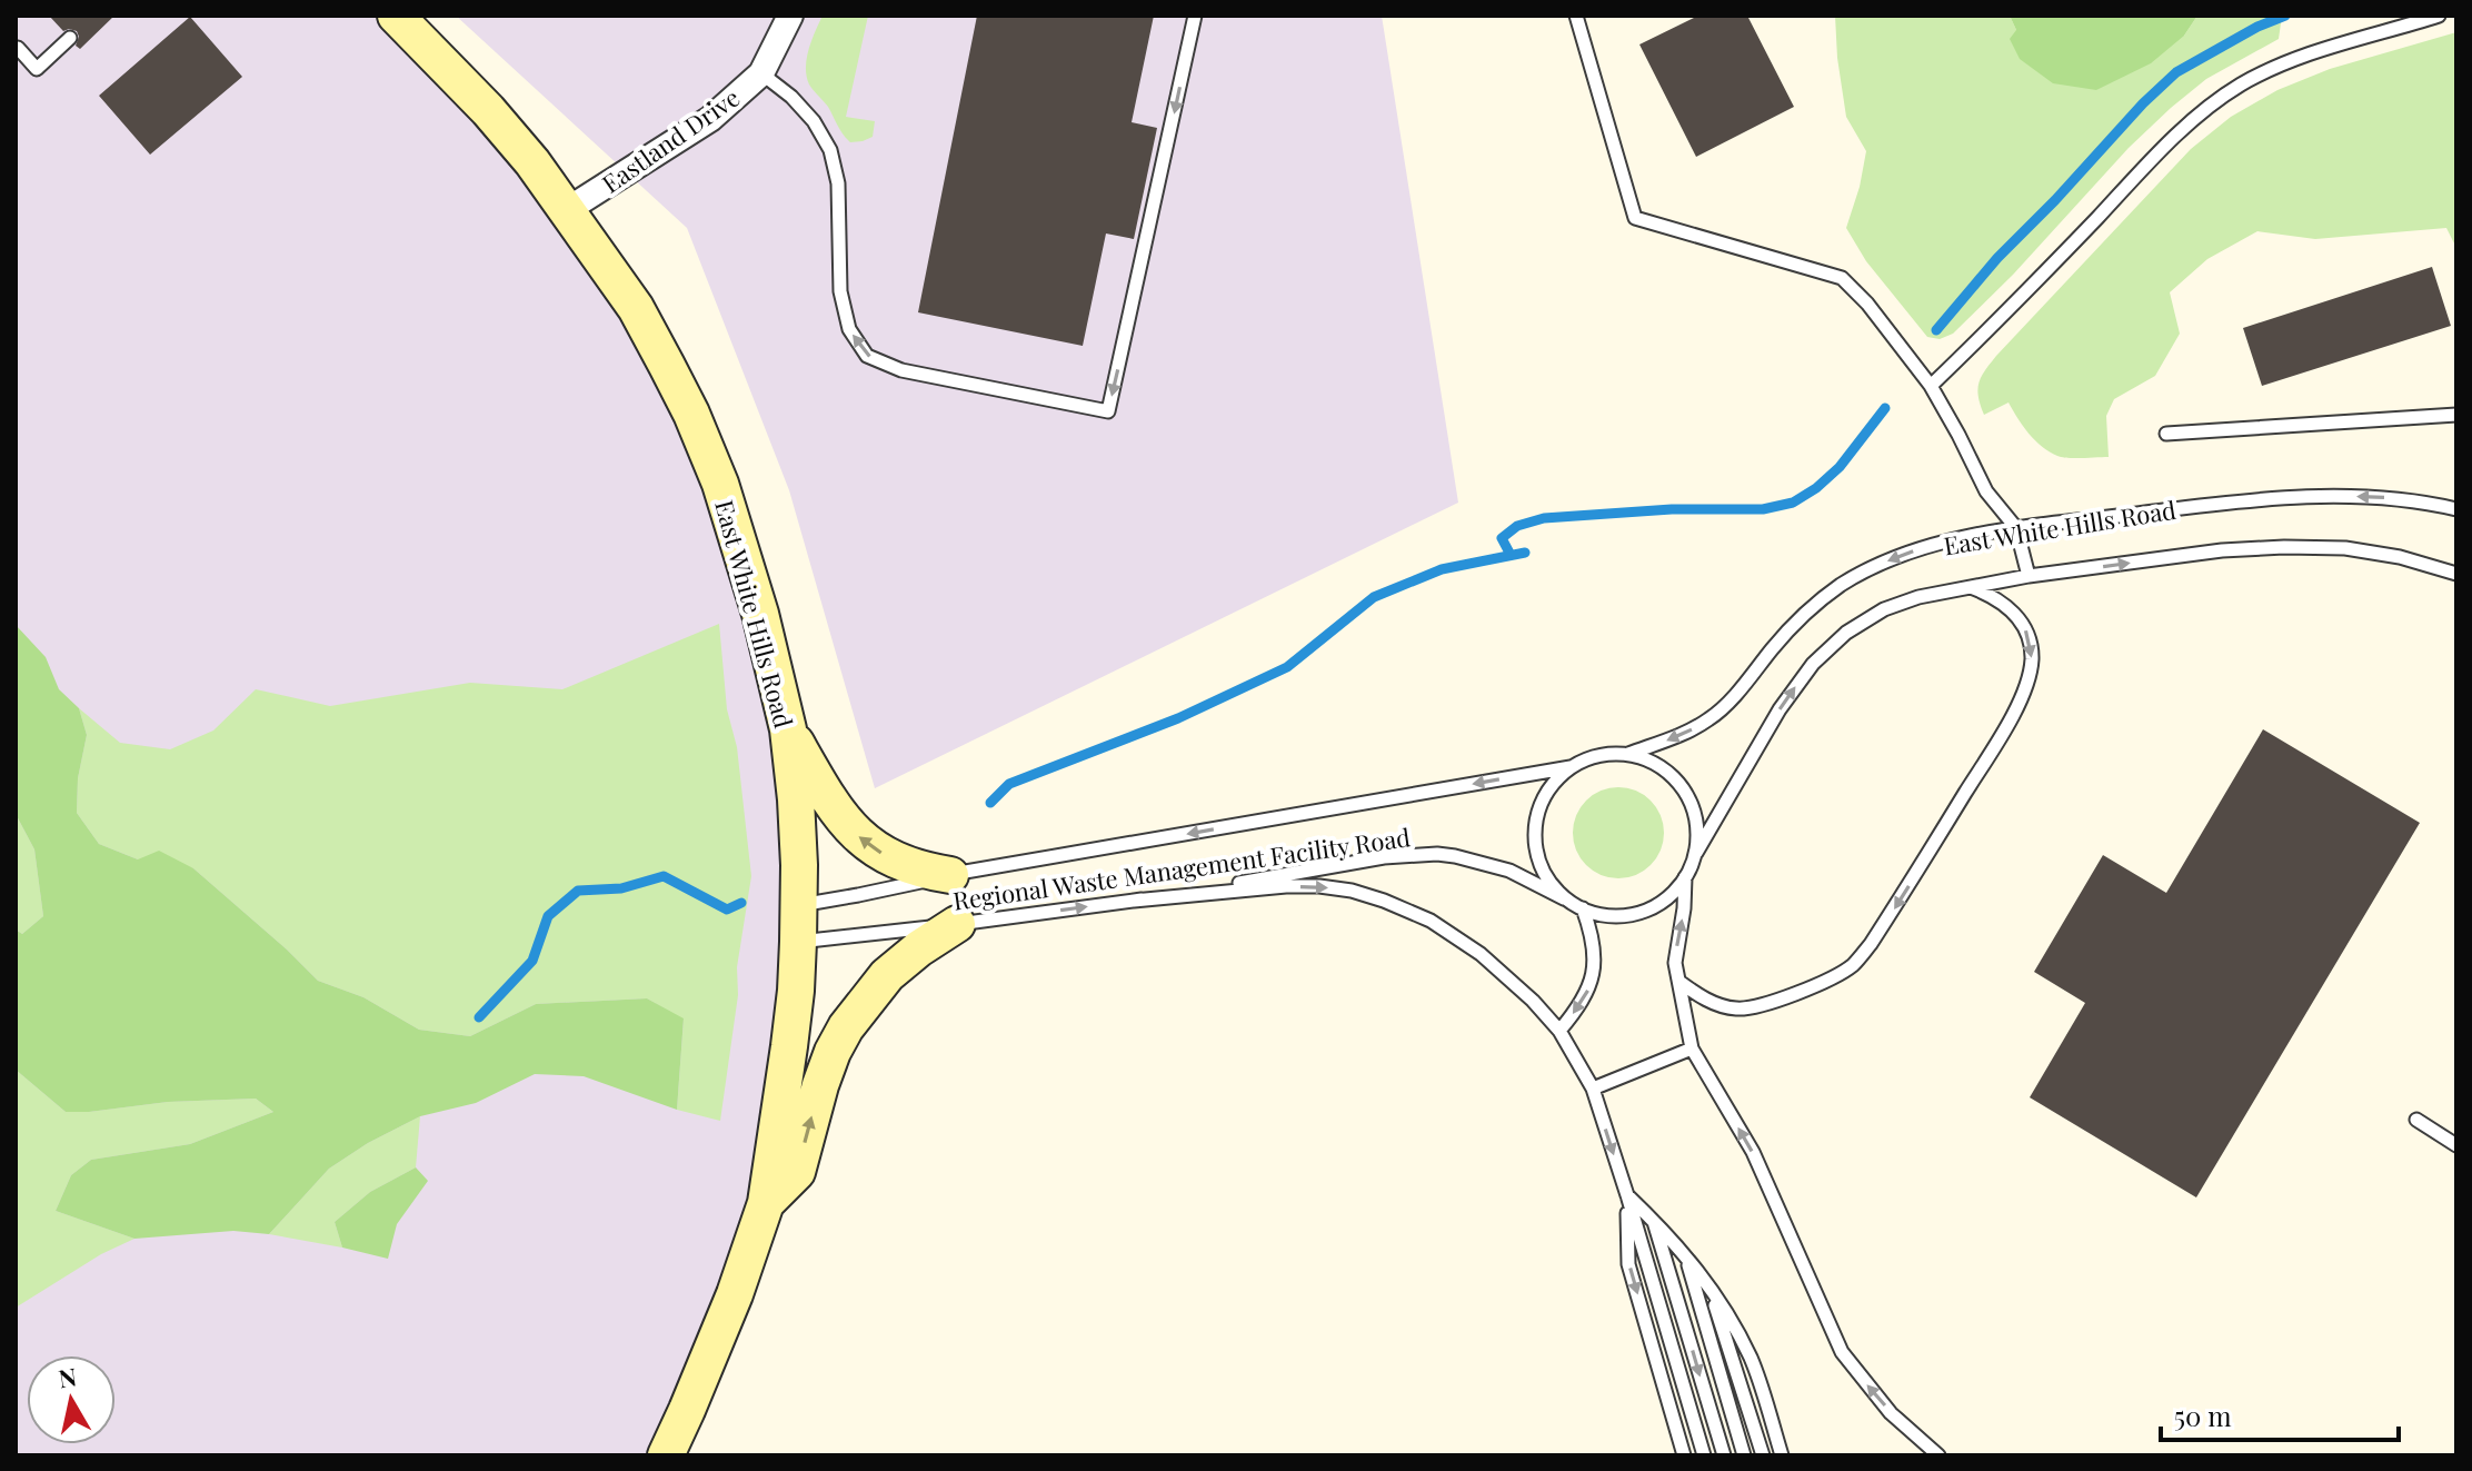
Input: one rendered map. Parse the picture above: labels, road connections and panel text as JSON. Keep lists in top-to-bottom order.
{
  "streets": {
    "main road": ["East White Hills Road"],
    "street": ["Eastland Drive"],
    "lane": ["Regional Waste Management Facility Road"]
  },
  "crossings": [
    ["Eastland Drive", "East White Hills Road"],
    ["East White Hills Road", "Regional Waste Management Facility Road"]
  ],
  "scale_bar": "50 m",
  "north": "top"
}
